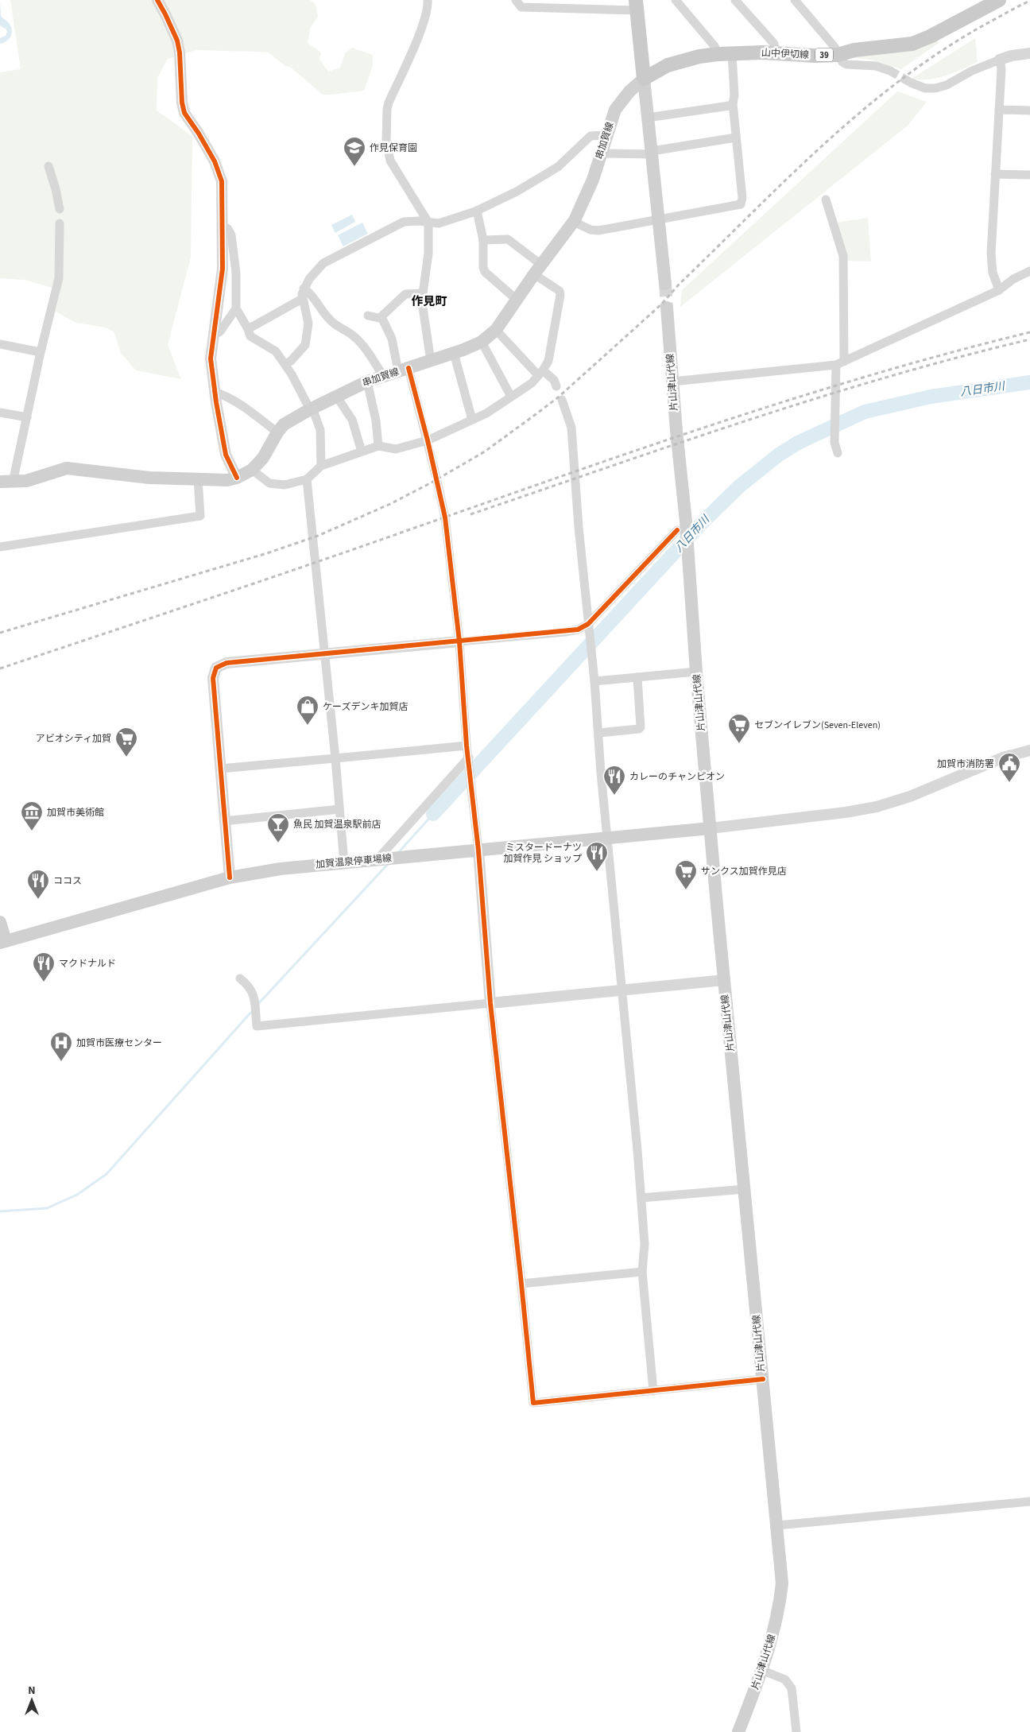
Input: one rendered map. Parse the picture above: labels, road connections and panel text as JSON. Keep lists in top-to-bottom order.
{
  "streets": {
    "main road": [
      "山中伊切線",
      "39",
      "串加賀線",
      "片山津山代線",
      "加賀温泉停車場線"
    ]
  },
  "crossings": [
    ["山中伊切線", "串加賀線"],
    ["片山津山代線", "加賀温泉停車場線"]
  ],
  "districts": ["作見町"],
  "water": ["八日市川"],
  "places": {
    "school or university": ["作見保育園"],
    "shop": ["ケーズデンキ加賀店"],
    "supermarket": ["セブンイレブン(Seven-Eleven)", "アビオシティ加賀", "サンクス加賀作見店"],
    "public building": ["加賀市消防署"],
    "restaurant": [
      "カレーのチャンピオン",
      "ミスタードーナツ 加賀作見 ショップ",
      "ココス",
      "マクドナルド"
    ],
    "museum": ["加賀市美術館"],
    "bar": ["魚民 加賀温泉駅前店"],
    "hospital": ["加賀市医療センター"]
  },
  "north": "top"
}
